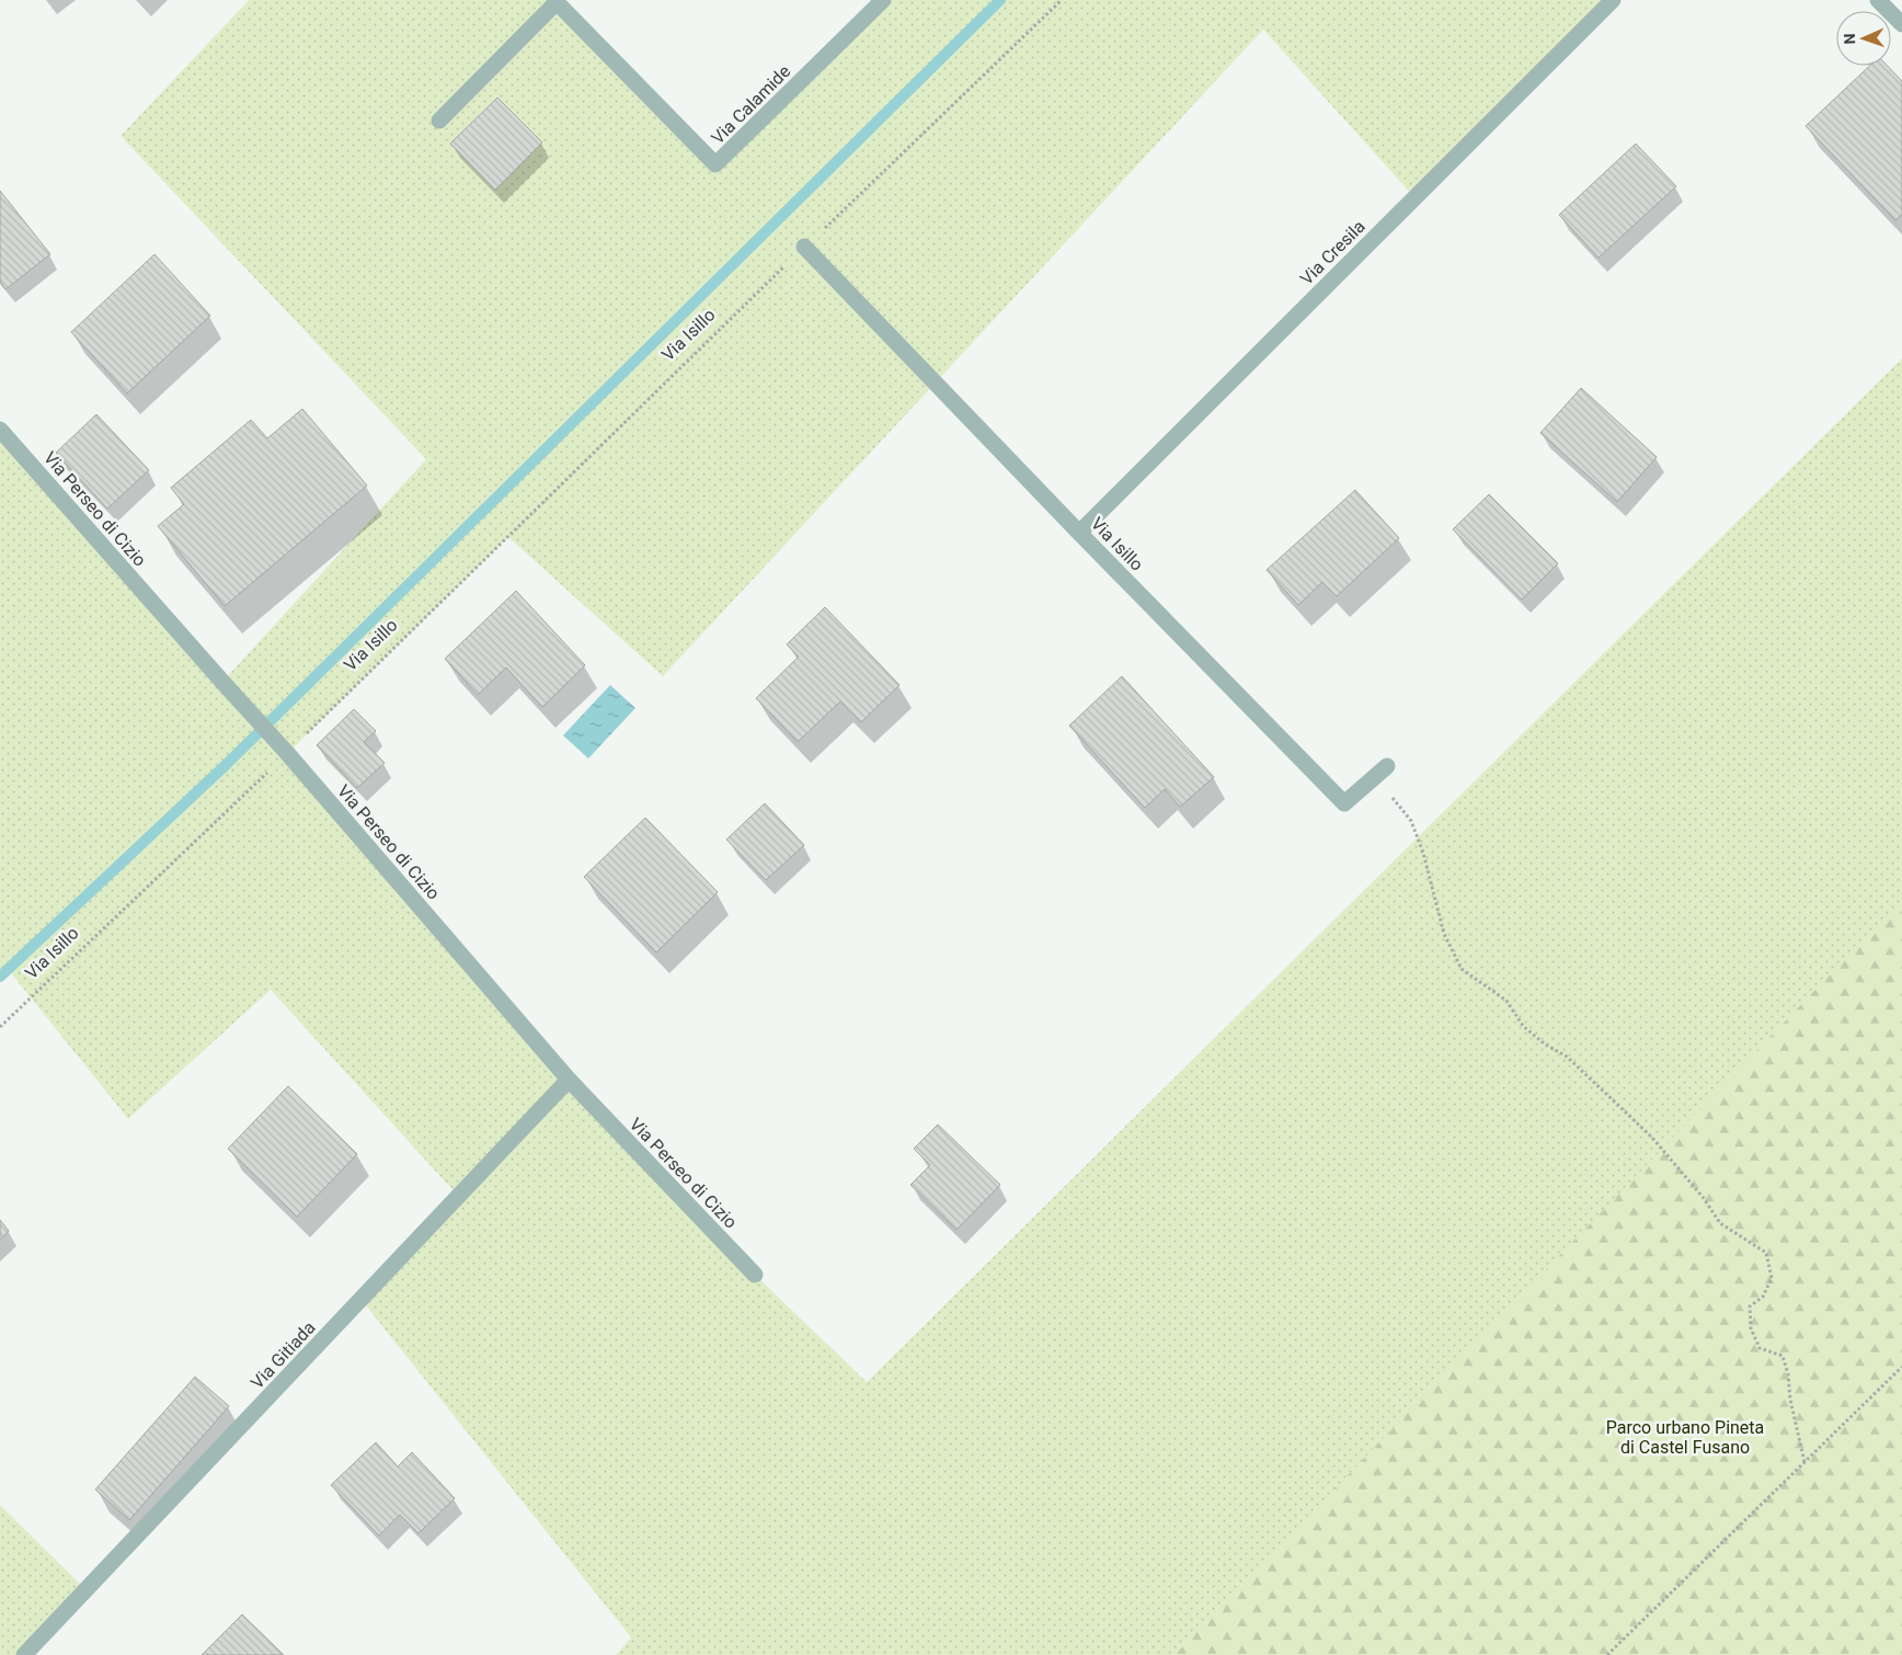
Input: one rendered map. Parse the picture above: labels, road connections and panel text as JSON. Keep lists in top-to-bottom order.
{
  "streets": {
    "street": [
      "Via Calamide",
      "Via Cresila",
      "Via Isillo",
      "Via Perseo di Cizio",
      "Via Gitiada"
    ]
  },
  "crossings": [
    ["Via Cresila", "Via Isillo"],
    ["Via Isillo", "Via Perseo di Cizio"],
    ["Via Perseo di Cizio", "Via Gitiada"]
  ],
  "parks": ["Parco urbano Pineta di Castel Fusano"],
  "north": "left"
}
